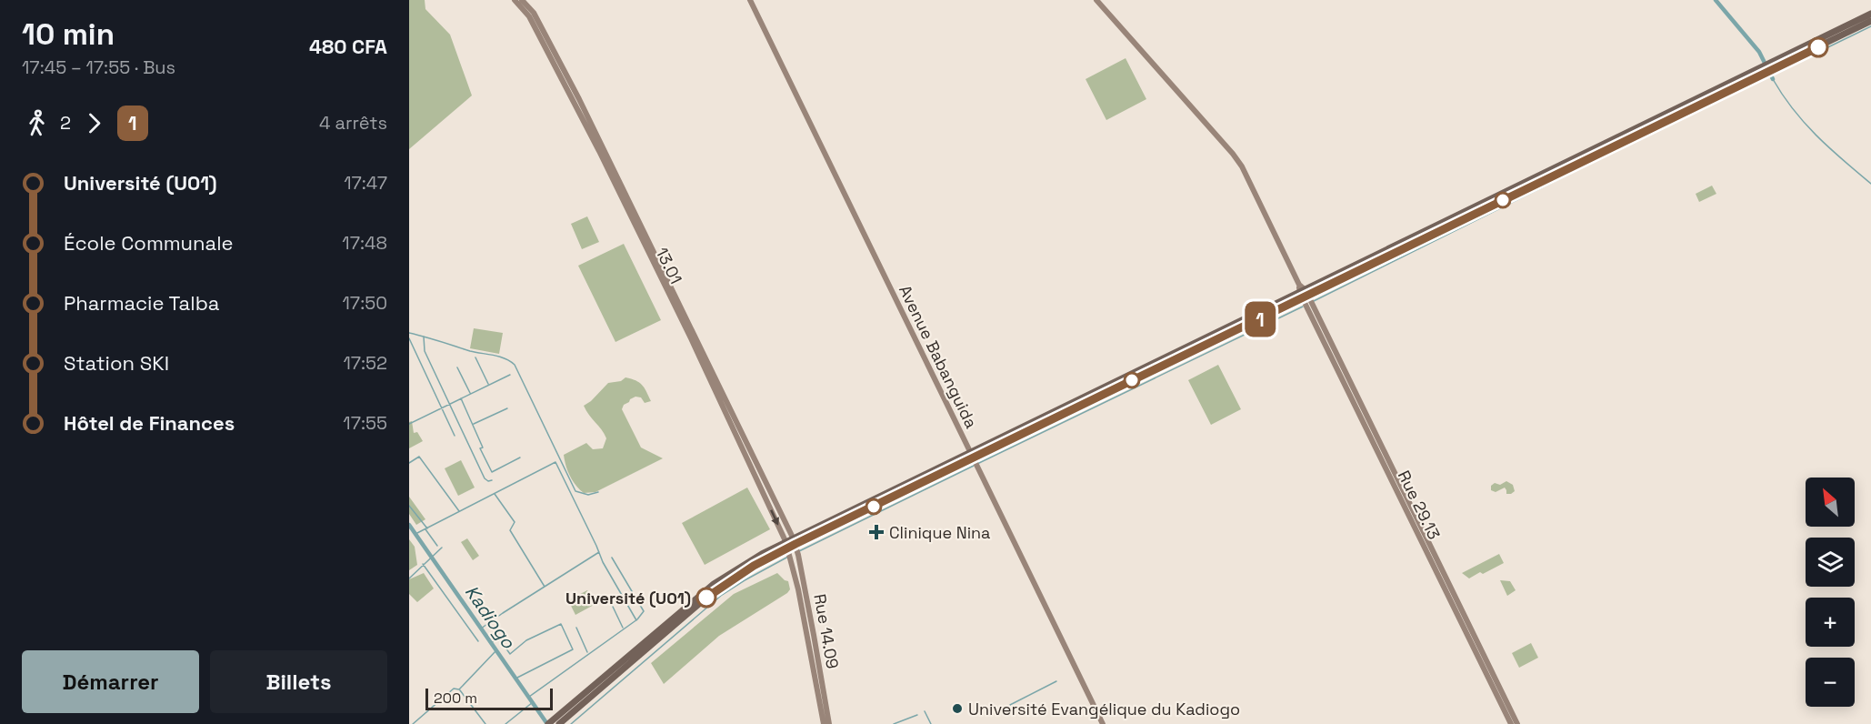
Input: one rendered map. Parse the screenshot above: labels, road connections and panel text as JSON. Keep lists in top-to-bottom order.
{
  "streets": {
    "street": [
      "13.01",
      "Avenue Babanguida",
      "Rue 29.13",
      "Rue 14.09"
    ]
  },
  "crossings": [
    ["13.01", "Rue 14.09"]
  ],
  "water": ["Kadiogo"],
  "places": {
    "health": ["Clinique Nina"],
    "other": ["Université (U01)", "Université Evangélique du Kadiogo"]
  },
  "lines": ["bus line 1"],
  "scale_bar": "200 m",
  "north": "top left",
  "page": {
    "heading": ["10 min", "17:45 – 17:55 · Bus", "480 CFA"],
    "on_map": "1",
    "legs": ["2", "1", "4 arrêts"],
    "list": [
      {
        "name": "Université (U01)",
        "value": "17:47"
      },
      {
        "name": "École Communale",
        "value": "17:48"
      },
      {
        "name": "Pharmacie Talba",
        "value": "17:50"
      },
      {
        "name": "Station SKI",
        "value": "17:52"
      },
      {
        "name": "Hôtel de Finances",
        "value": "17:55"
      }
    ],
    "map_buttons": ["+", "−"],
    "buttons": ["Démarrer", "Billets"],
    "scale": "200 m"
  }
}
